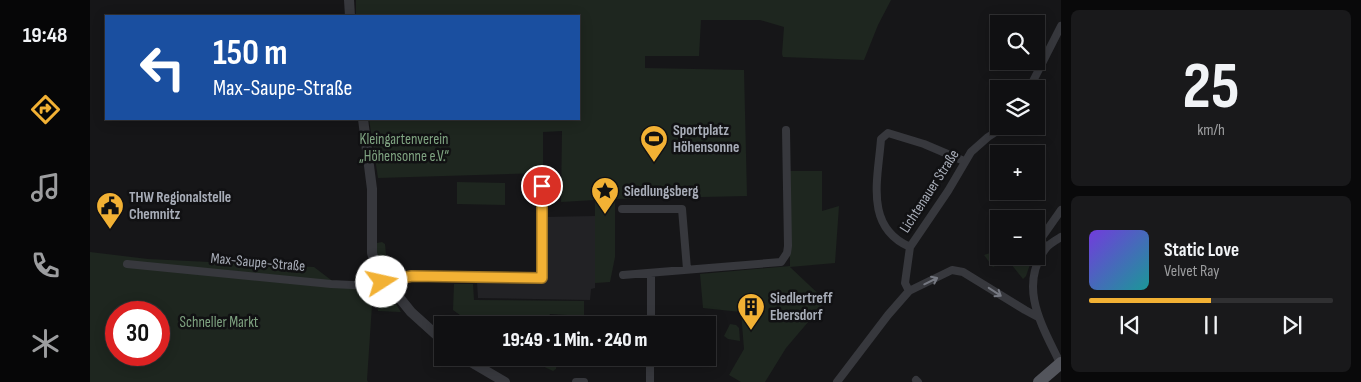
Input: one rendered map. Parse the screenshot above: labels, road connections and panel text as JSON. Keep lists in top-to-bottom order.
{
  "streets": {
    "street": ["Lichtenauer Straße", "Max-Saupe-Straße"]
  },
  "parks": ["Kleingartenverein „Höhensonne e.V.“", "Schneller Markt"],
  "places": {
    "sports": ["Sportplatz Höhensonne"],
    "place": ["Siedlungsberg"],
    "public building": ["THW Regionalstelle Chemnitz"],
    "building": ["Siedlertreff Ebersdorf"]
  },
  "page": {
    "tabs": "19:48",
    "tile": ["25", "km/h"],
    "map_buttons": ["+", "−"],
    "turn": ["150 m", "Max-Saupe-Straße"],
    "song": ["Static Love", "Velvet Ray"],
    "limit": "30",
    "trip": "19:49 · 1 Min. · 240 m"
  }
}
